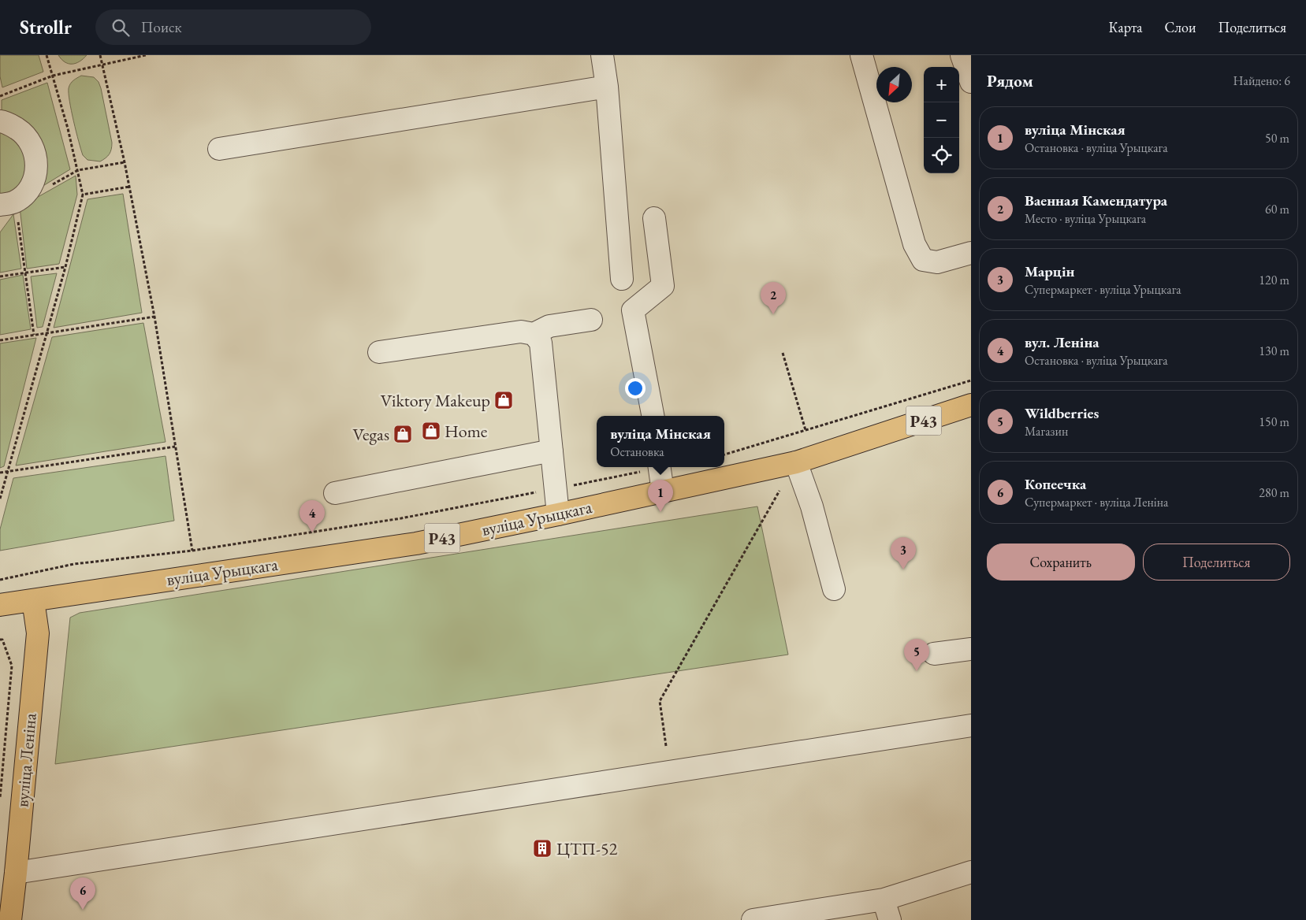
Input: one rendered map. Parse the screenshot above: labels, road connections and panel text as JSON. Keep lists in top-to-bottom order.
{
  "streets": {
    "main road": ["Р43", "вуліца Урыцкага", "вуліца Леніна"]
  },
  "crossings": [
    ["вуліца Урыцкага", "вуліца Леніна"]
  ],
  "places": {
    "shop": ["Viktory Makeup", "Home", "Vegas"],
    "building": ["ЦТП-52"]
  },
  "north": "bottom left",
  "page": {
    "header": "Strollr",
    "search": "Поиск",
    "nav": ["Карта", "Слои", "Поделиться"],
    "heading": ["Рядом", "Найдено: 6"],
    "map_buttons": ["+", "−"],
    "list": [
      {
        "mark": "1",
        "name": "вуліца Мінская",
        "note": "Остановка · вуліца Урыцкага",
        "value": "50 m"
      },
      {
        "mark": "2",
        "name": "Ваенная Камендатура",
        "note": "Место · вуліца Урыцкага",
        "value": "60 m"
      },
      {
        "mark": "3",
        "name": "Марцін",
        "note": "Супермаркет · вуліца Урыцкага",
        "value": "120 m"
      },
      {
        "mark": "4",
        "name": "вул. Леніна",
        "note": "Остановка · вуліца Урыцкага",
        "value": "130 m"
      },
      {
        "mark": "5",
        "name": "Wildberries",
        "note": "Магазин",
        "value": "150 m"
      },
      {
        "mark": "6",
        "name": "Копеечка",
        "note": "Супермаркет · вуліца Леніна",
        "value": "280 m"
      }
    ],
    "pins": [
      "2",
      "1",
      "4",
      "3",
      "5",
      "6"
    ],
    "popup": ["вуліца Мінская", "Остановка"],
    "buttons": ["Сохранить", "Поделиться"]
  }
}
